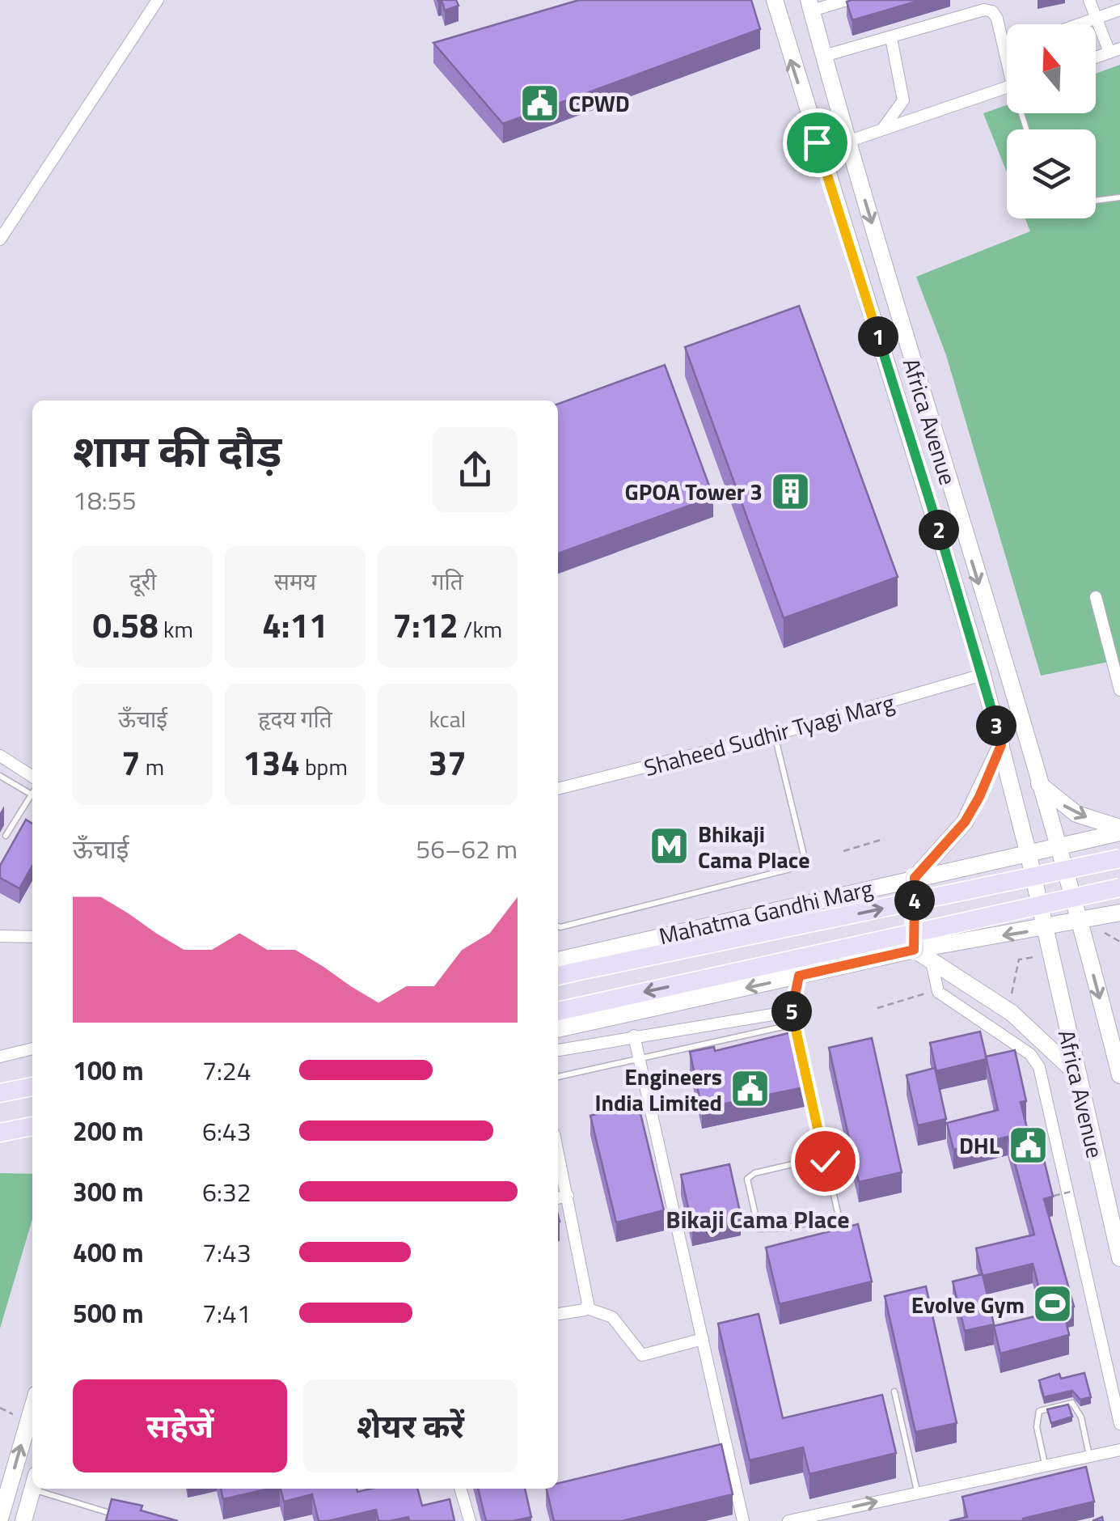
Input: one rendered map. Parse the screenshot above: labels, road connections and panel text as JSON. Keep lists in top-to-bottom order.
{
  "streets": {
    "main road": ["Africa Avenue", "Mahatma Gandhi Marg"],
    "street": ["Shaheed Sudhir Tyagi Marg"]
  },
  "crossings": [
    ["Africa Avenue", "Shaheed Sudhir Tyagi Marg"],
    ["Africa Avenue", "Mahatma Gandhi Marg"]
  ],
  "districts": ["Bikaji Cama Place"],
  "places": {
    "public building": ["CPWD", "Engineers India Limited", "DHL"],
    "building": ["GPOA Tower 3"],
    "metro station": ["Bhikaji Cama Place"],
    "sports": ["Evolve Gym"]
  },
  "north": "top",
  "page": {
    "pins": [
      "1",
      "2",
      "3",
      "4",
      "5"
    ],
    "heading": ["शाम की दौड़", "18:55"],
    "stats": [
      ["दूरी", "0.58 km"],
      ["समय", "4:11"],
      ["गति", "7:12 /km"],
      ["ऊँचाई", "7 m"],
      ["हृदय गति", "134 bpm"],
      ["kcal", "37"]
    ],
    "chart": ["ऊँचाई", "56–62 m"],
    "list": [
      {
        "name": "100 m",
        "note": "7:24"
      },
      {
        "name": "200 m",
        "note": "6:43"
      },
      {
        "name": "300 m",
        "note": "6:32"
      },
      {
        "name": "400 m",
        "note": "7:43"
      },
      {
        "name": "500 m",
        "note": "7:41"
      }
    ],
    "buttons": ["सहेजें", "शेयर करें"]
  }
}
